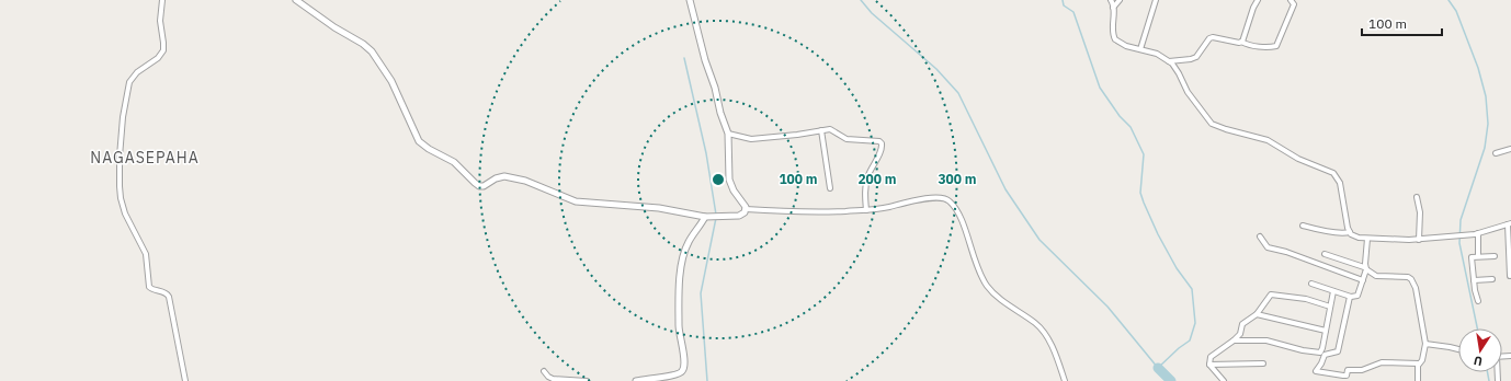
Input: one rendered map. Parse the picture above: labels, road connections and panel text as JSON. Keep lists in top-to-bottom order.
{
  "districts": ["NAGASEPAHA"],
  "scale_bar": "100 m",
  "north": "bottom",
  "rings": ["100 m", "200 m", "300 m"]
}
